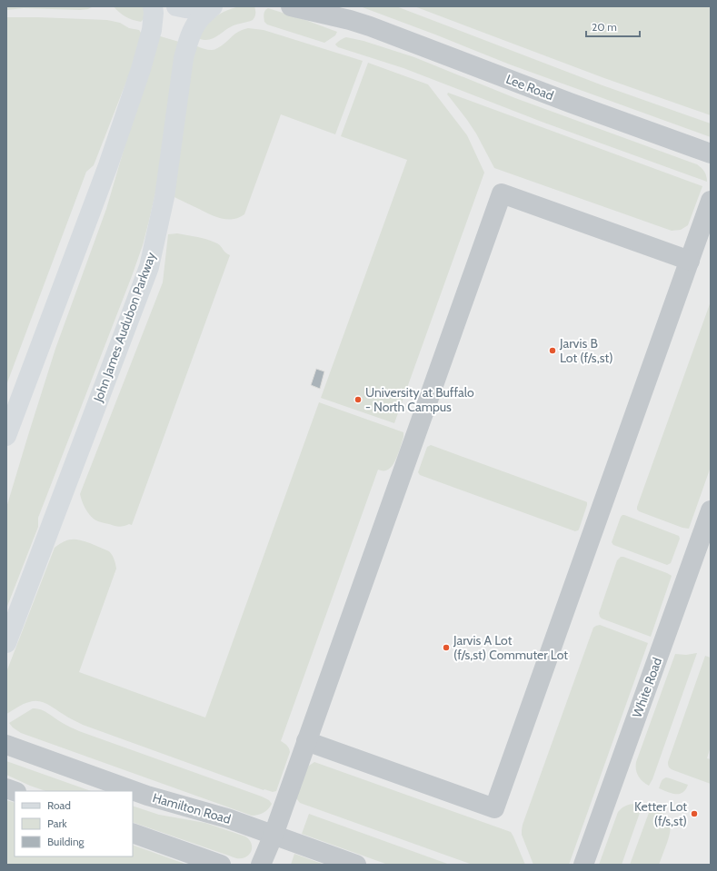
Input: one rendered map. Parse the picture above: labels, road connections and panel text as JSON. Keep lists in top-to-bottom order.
{
  "streets": {
    "main road": ["John James Audubon Parkway"],
    "street": ["Lee Road", "White Road", "Hamilton Road"]
  },
  "places": [
    "Jarvis B Lot (f/s,st)",
    "University at Buffalo - North Campus",
    "Jarvis A Lot (f/s,st) Commuter Lot",
    "Ketter Lot (f/s,st)"
  ],
  "legend": ["Road", "Park", "Building"],
  "scale_bar": "20 m"
}
